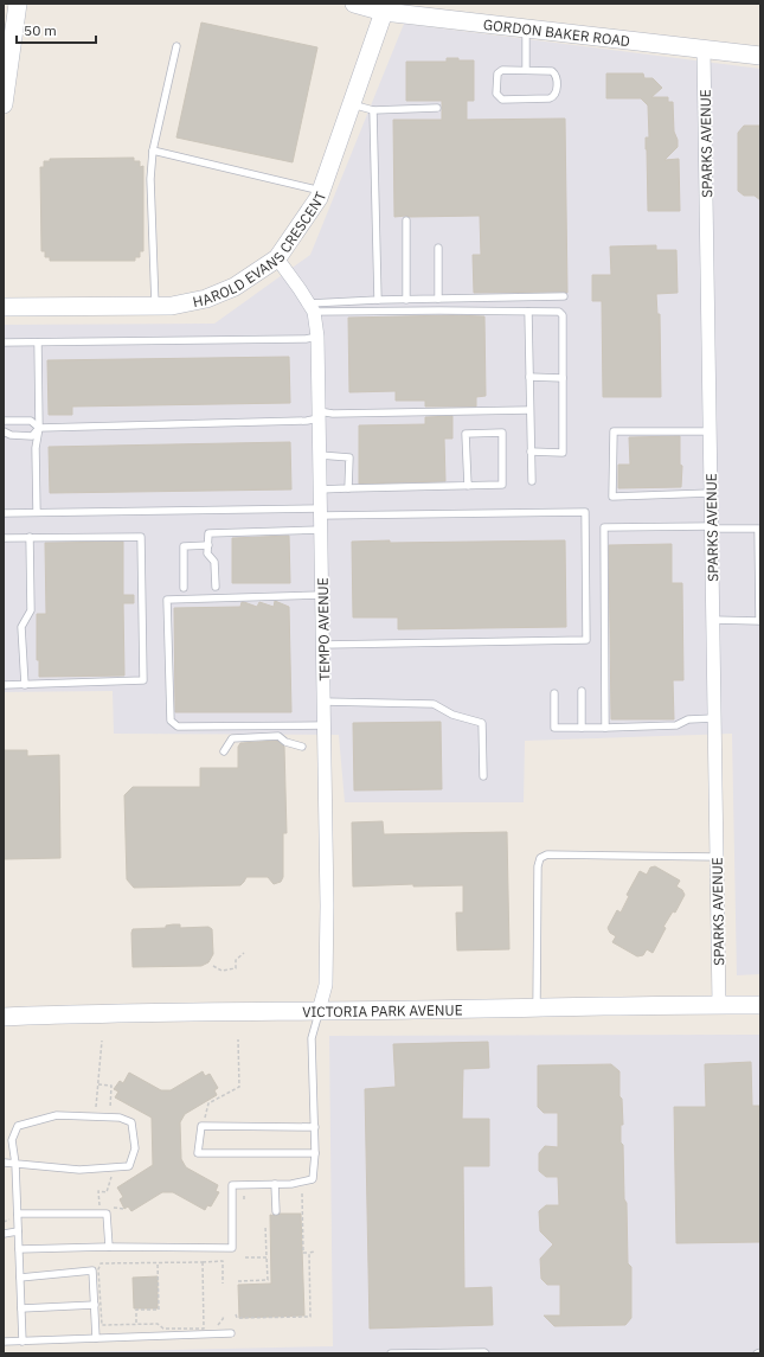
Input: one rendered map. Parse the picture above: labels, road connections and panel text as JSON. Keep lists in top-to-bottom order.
{
  "streets": {
    "street": [
      "GORDON BAKER ROAD",
      "SPARKS AVENUE",
      "HAROLD EVANS CRESCENT",
      "TEMPO AVENUE",
      "VICTORIA PARK AVENUE"
    ]
  },
  "crossings": [
    ["GORDON BAKER ROAD", "SPARKS AVENUE"],
    ["GORDON BAKER ROAD", "HAROLD EVANS CRESCENT"],
    ["SPARKS AVENUE", "VICTORIA PARK AVENUE"],
    ["HAROLD EVANS CRESCENT", "TEMPO AVENUE"],
    ["TEMPO AVENUE", "VICTORIA PARK AVENUE"]
  ],
  "scale_bar": "50 m"
}
